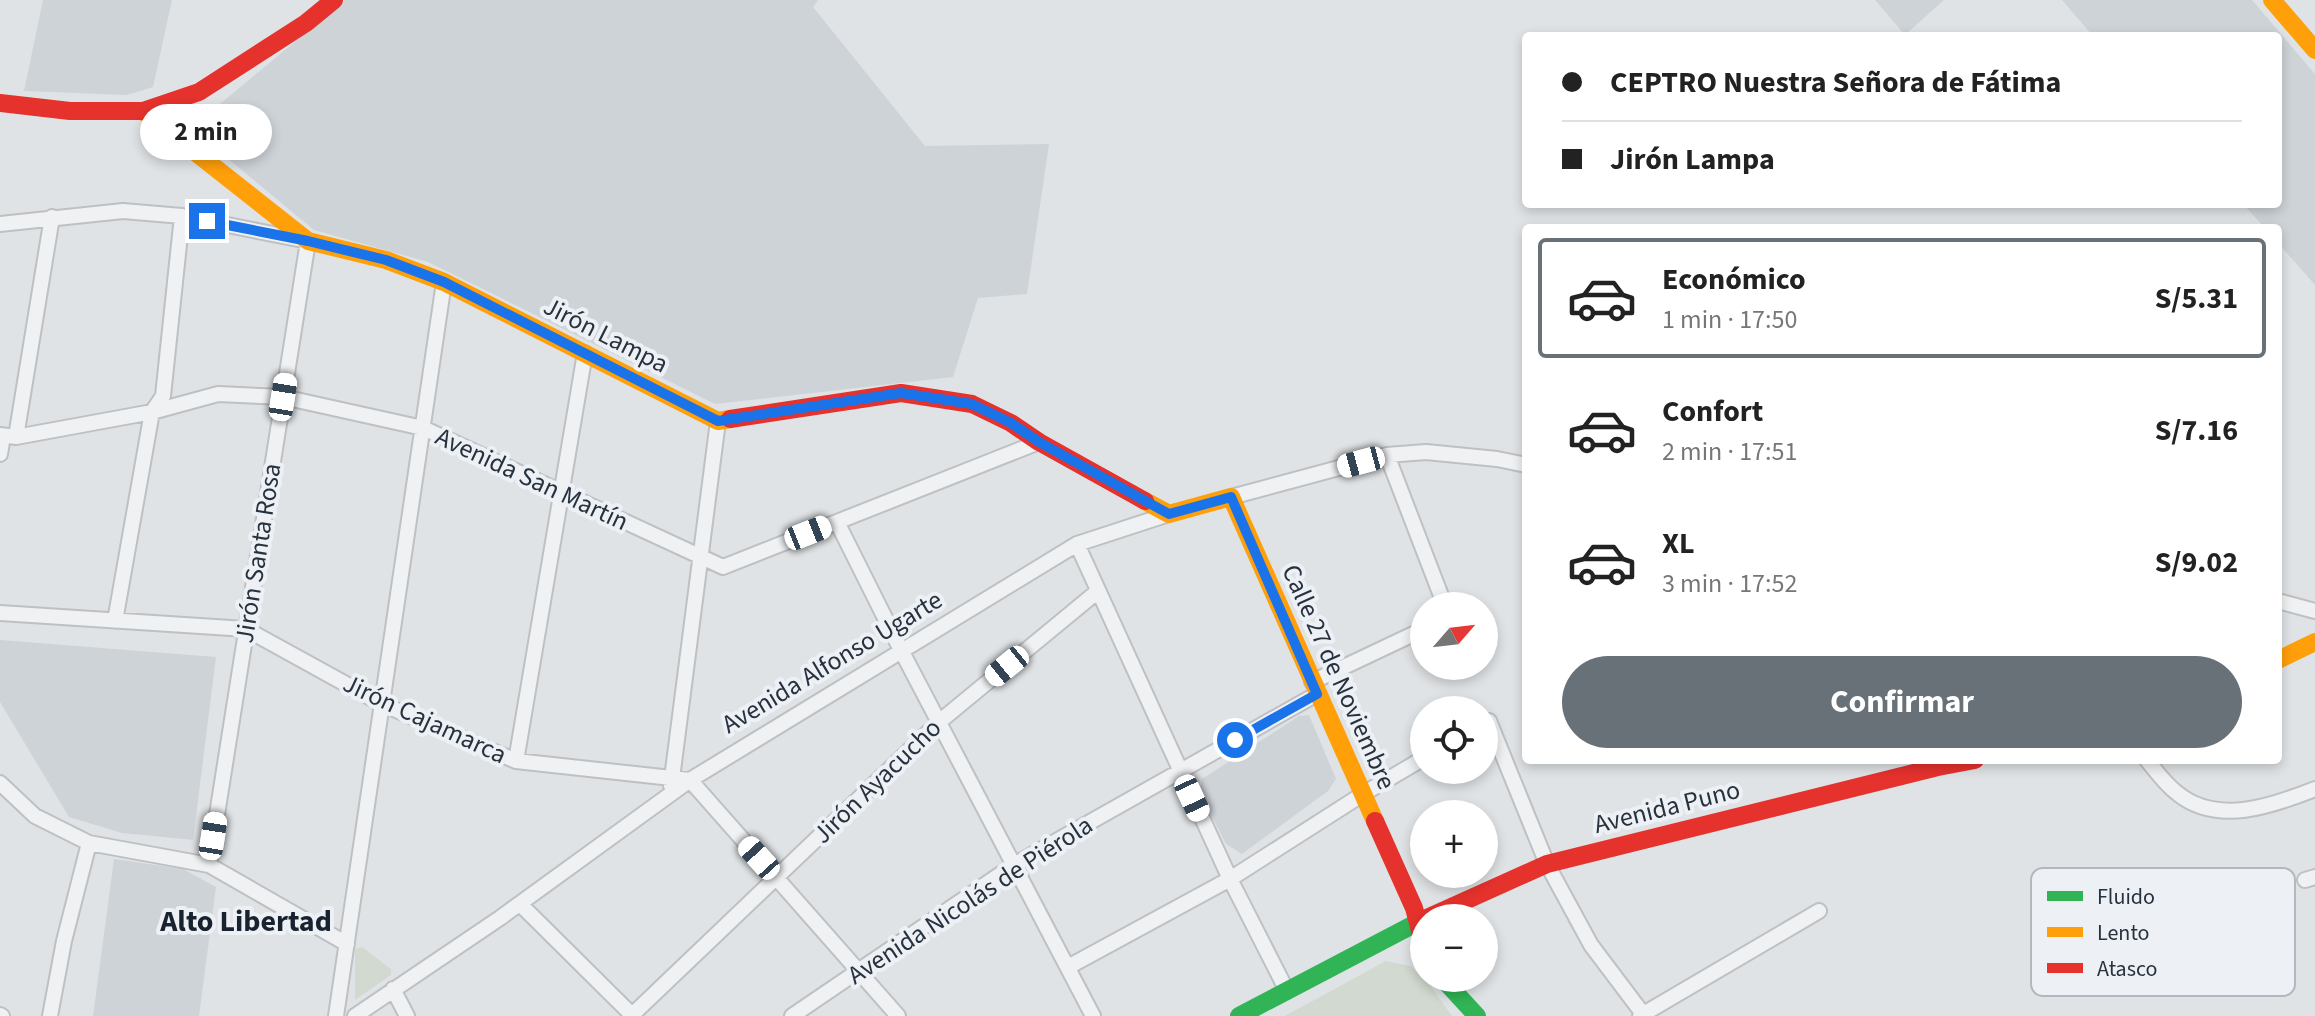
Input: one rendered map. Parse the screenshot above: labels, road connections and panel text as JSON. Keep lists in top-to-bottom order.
{
  "streets": {
    "main road": [
      "Jirón Lampa",
      "Avenida Alfonso Ugarte",
      "Calle 27 de Noviembre",
      "Avenida Puno"
    ],
    "street": [
      "Avenida San Martín",
      "Jirón Santa Rosa",
      "Jirón Cajamarca",
      "Jirón Ayacucho",
      "Avenida Nicolás de Piérola"
    ]
  },
  "crossings": [
    ["Jirón Lampa", "Jirón Santa Rosa"],
    ["Avenida San Martín", "Jirón Santa Rosa"],
    ["Jirón Santa Rosa", "Jirón Cajamarca"],
    ["Avenida Alfonso Ugarte", "Calle 27 de Noviembre"],
    ["Avenida Alfonso Ugarte", "Jirón Cajamarca"],
    ["Calle 27 de Noviembre", "Avenida Nicolás de Piérola"]
  ],
  "districts": ["Alto Libertad"],
  "legend": ["Fluido", "Lento", "Atasco"],
  "north": "top right",
  "page": {
    "banner": ["CEPTRO Nuestra Señora de Fátima", "Jirón Lampa"],
    "bubble": "2 min",
    "list": [
      {
        "name": "Económico",
        "note": "1 min · 17:50",
        "value": "S/5.31"
      },
      {
        "name": "Confort",
        "note": "2 min · 17:51",
        "value": "S/7.16"
      },
      {
        "name": "XL",
        "note": "3 min · 17:52",
        "value": "S/9.02"
      }
    ],
    "map_buttons": ["+", "−"],
    "buttons": "Confirmar"
  }
}
